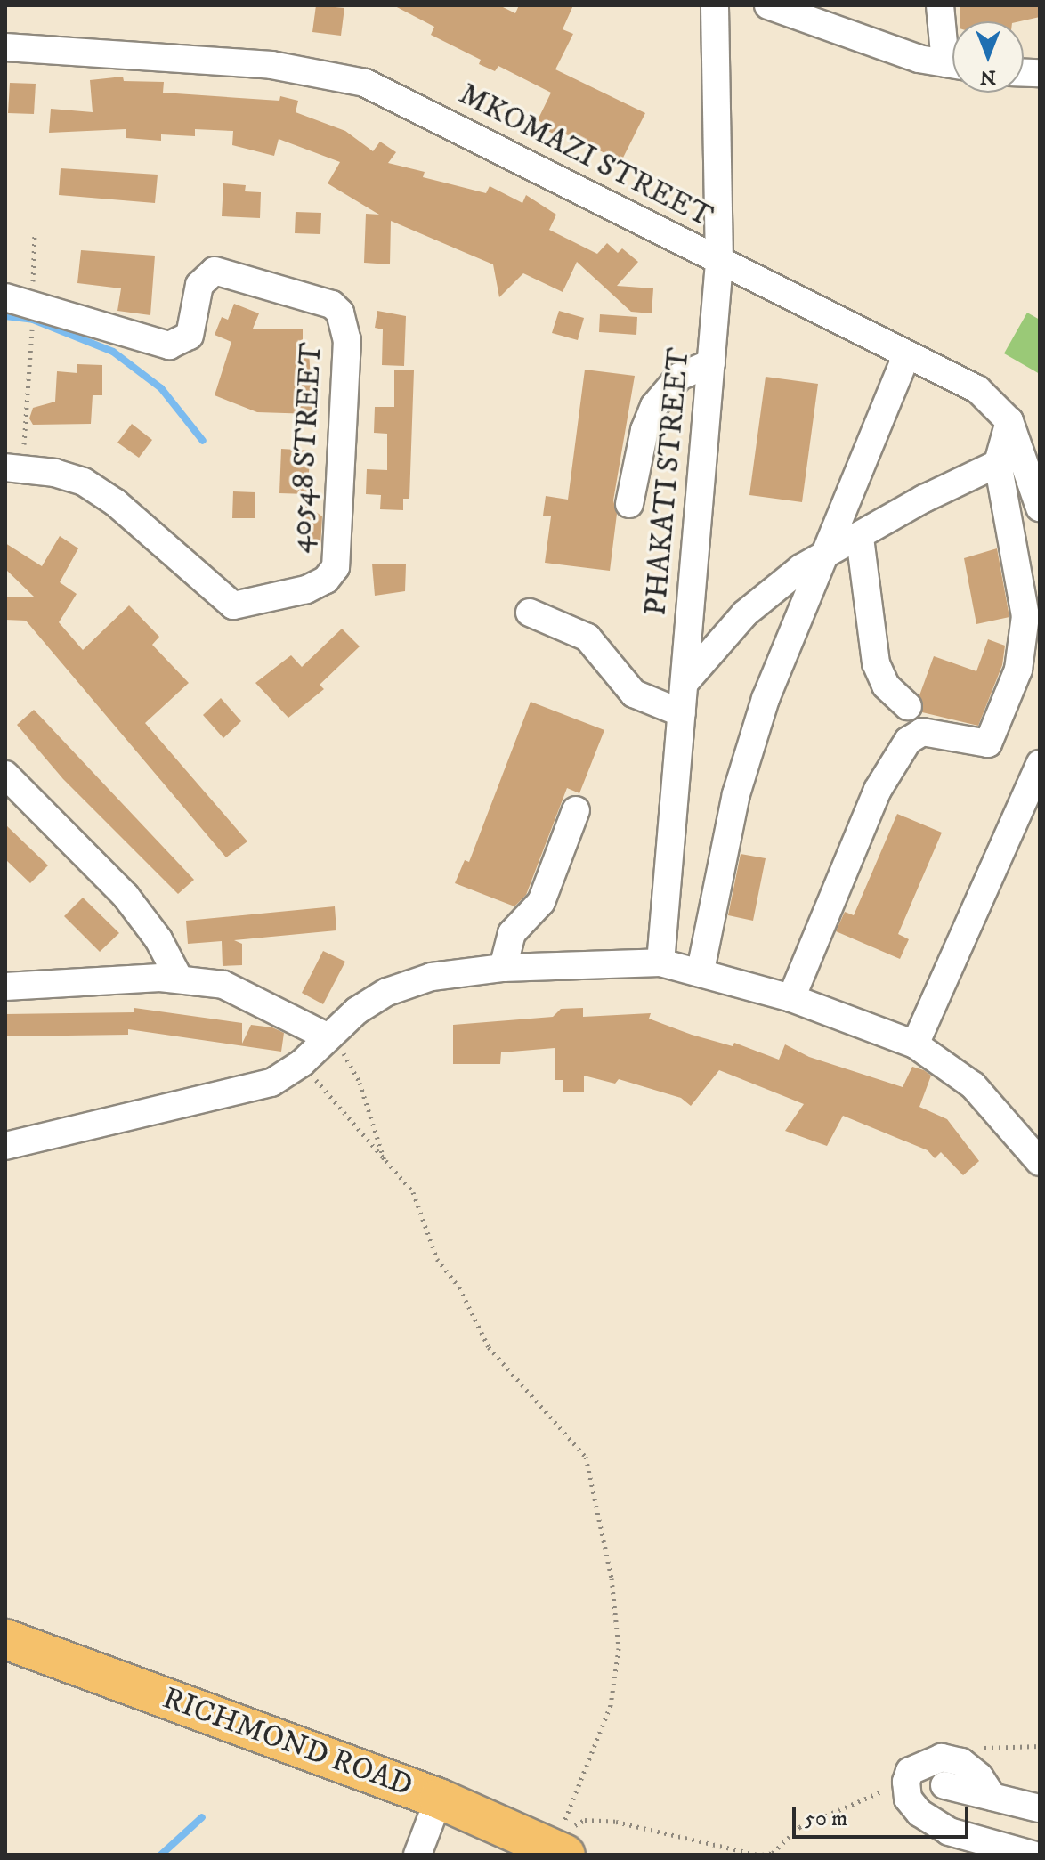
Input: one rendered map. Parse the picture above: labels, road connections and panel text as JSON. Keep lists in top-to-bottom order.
{
  "streets": {
    "highway": ["RICHMOND ROAD"],
    "street": ["MKOMAZI STREET", "40548 STREET", "PHAKATI STREET"]
  },
  "crossings": [
    ["MKOMAZI STREET", "PHAKATI STREET"]
  ],
  "scale_bar": "50 m",
  "north": "bottom"
}
